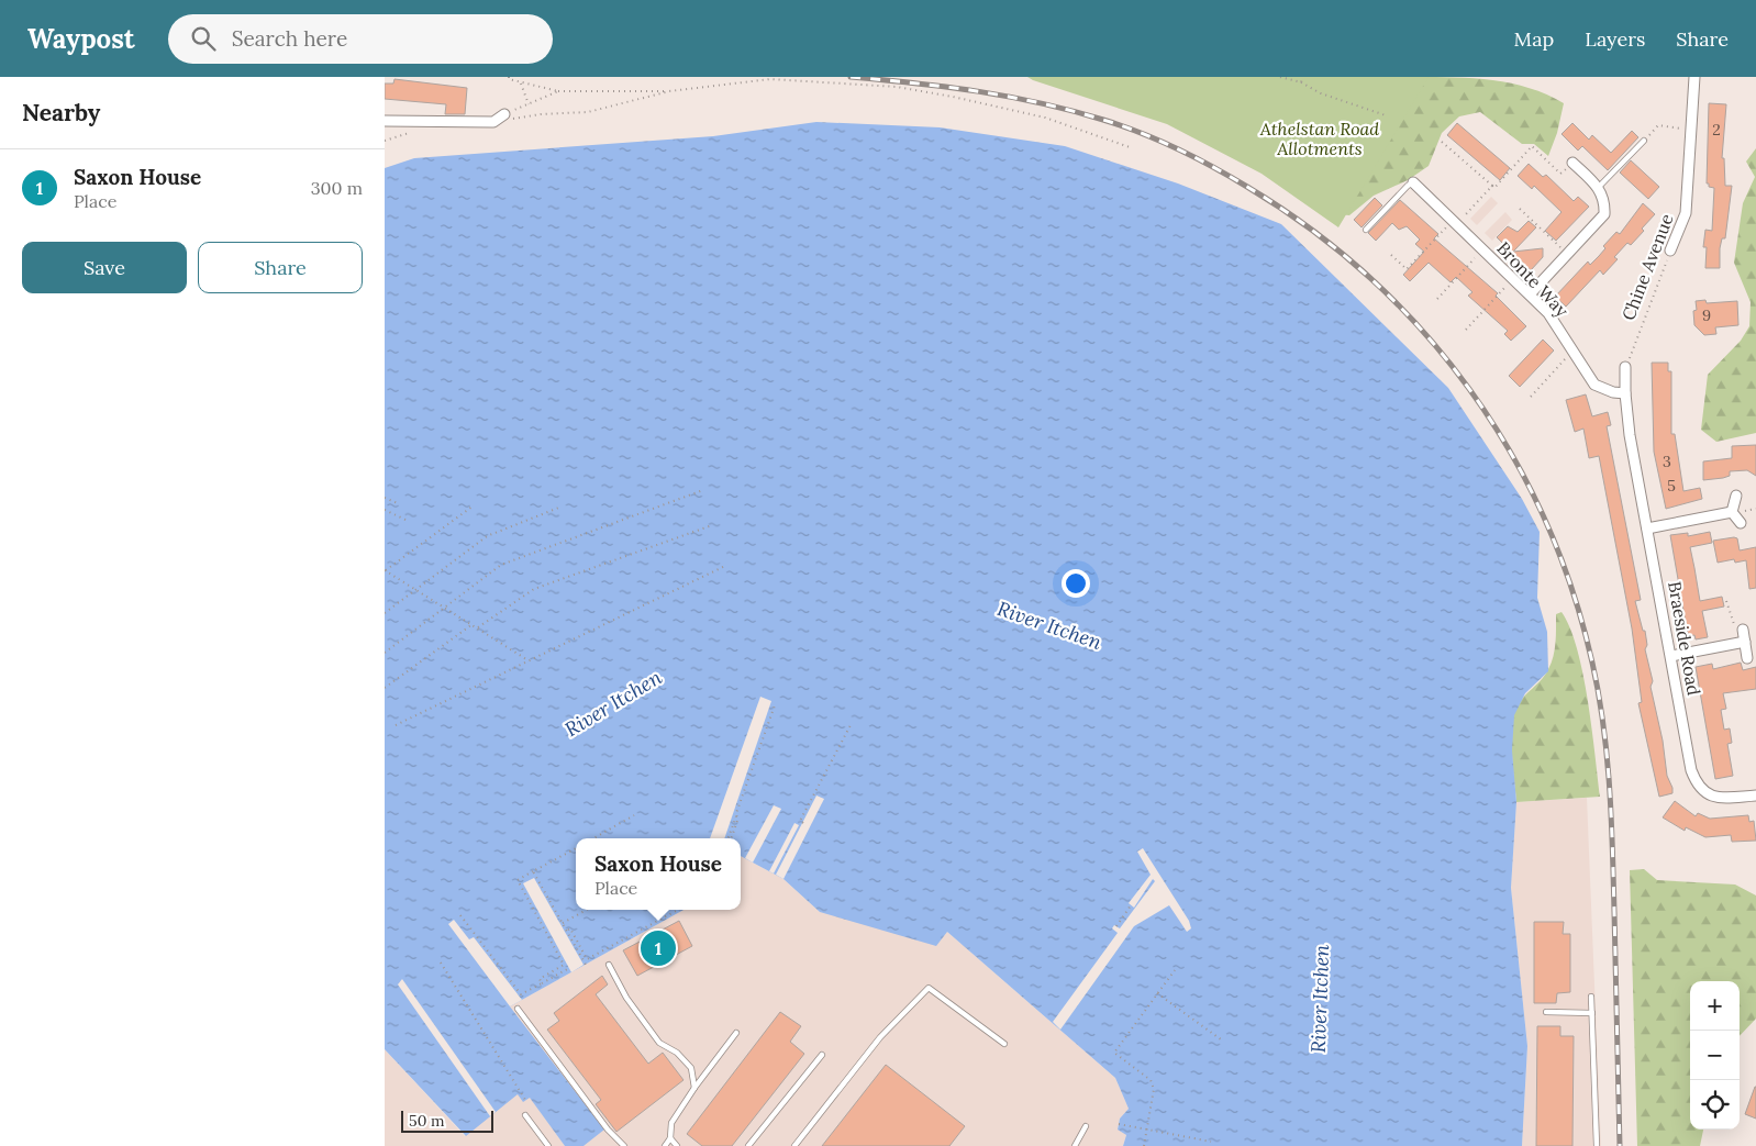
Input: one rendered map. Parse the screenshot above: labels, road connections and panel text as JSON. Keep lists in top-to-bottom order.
{
  "streets": {
    "street": ["Chine Avenue", "Bronte Way", "Braeside Road"]
  },
  "crossings": [
    ["Bronte Way", "Braeside Road"]
  ],
  "water": ["River Itchen"],
  "parks": ["Athelstan Road Allotments"],
  "house_numbers": [
    "2",
    "9",
    "3",
    "5"
  ],
  "scale_bar": "50 m",
  "page": {
    "header": "Waypost",
    "search": "Search here",
    "nav": ["Map", "Layers", "Share"],
    "heading": "Nearby",
    "list": [
      {
        "mark": "1",
        "name": "Saxon House",
        "note": "Place",
        "value": "300 m"
      }
    ],
    "buttons": ["Save", "Share"],
    "popup": ["Saxon House", "Place"],
    "pins": "1",
    "map_buttons": ["+", "−"],
    "scale": "50 m"
  }
}
